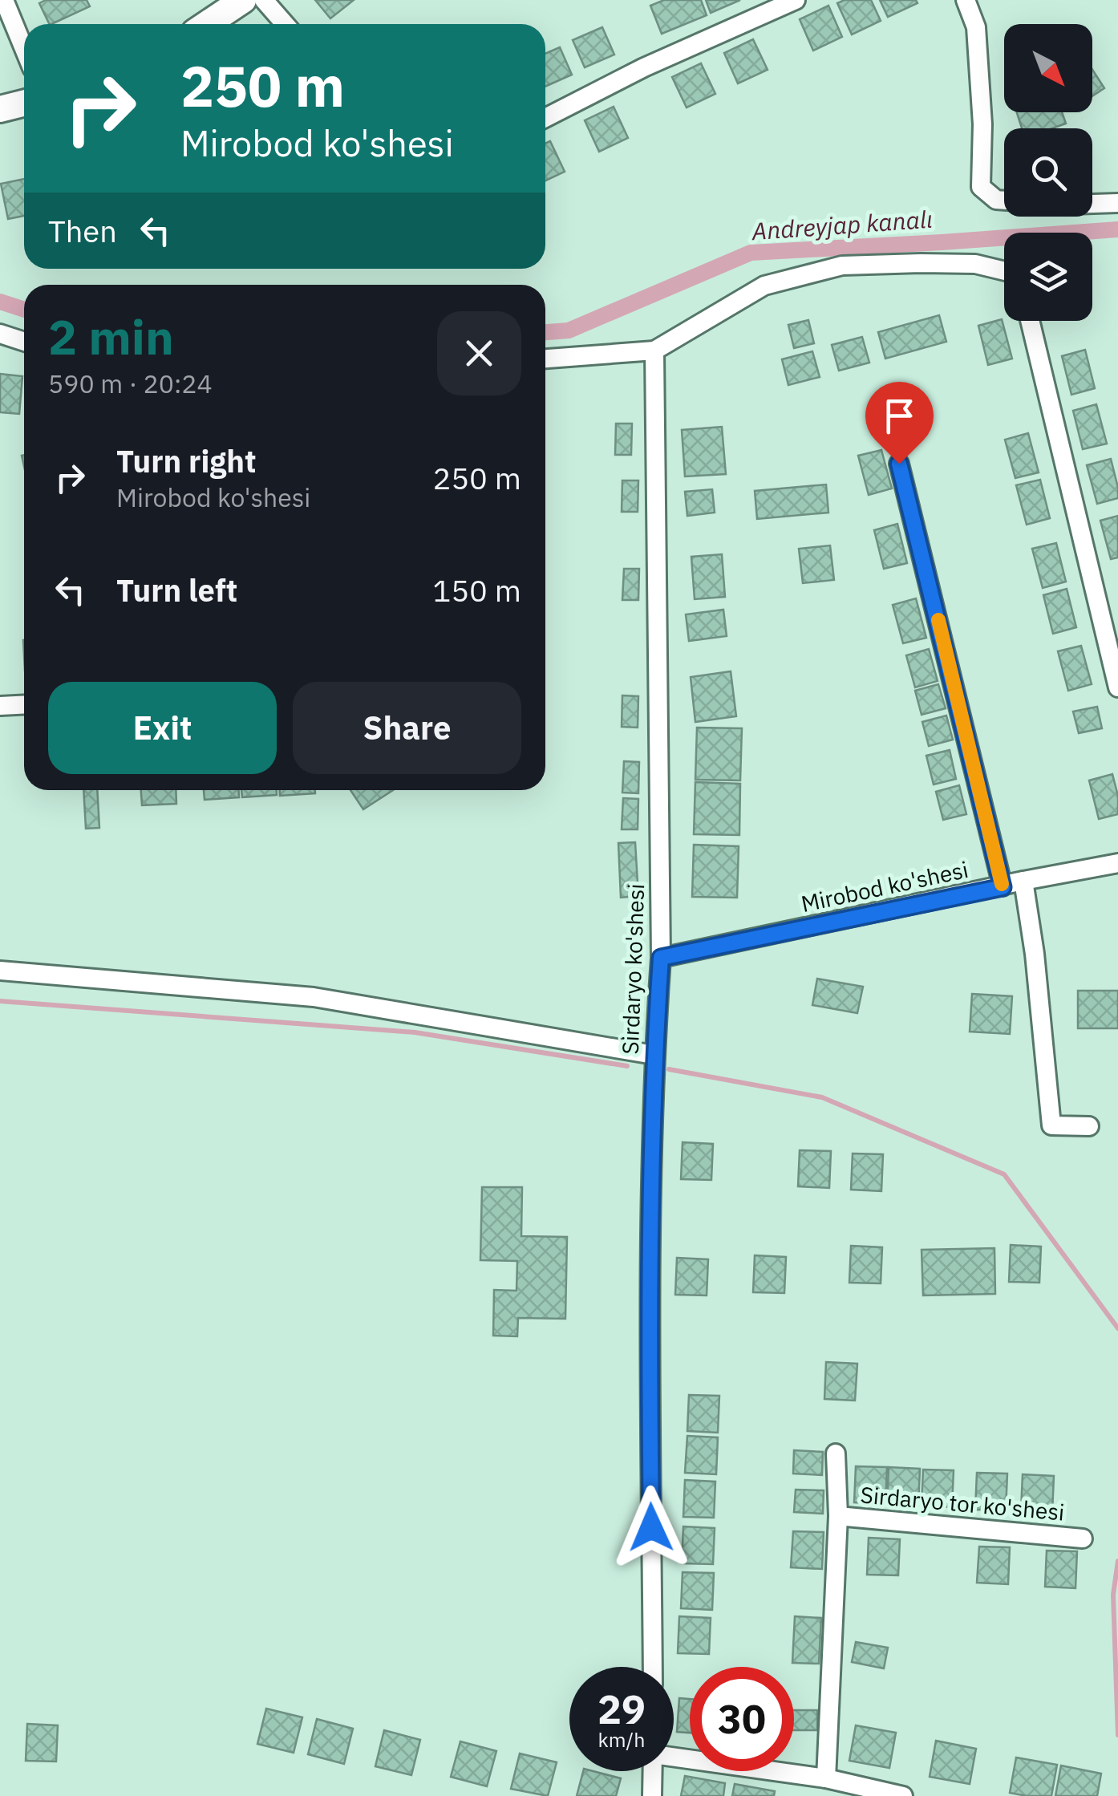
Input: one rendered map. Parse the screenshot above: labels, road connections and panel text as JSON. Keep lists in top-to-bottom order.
{
  "streets": {
    "street": ["Mirobod ko'shesi", "Sirdaryo ko'shesi", "Sirdaryo tor ko'shesi"]
  },
  "crossings": [
    ["Mirobod ko'shesi", "Sirdaryo ko'shesi"]
  ],
  "water": ["Andreyjap kanalı"],
  "north": "bottom right",
  "page": {
    "turn": ["250 m", "Mirobod ko'shesi"],
    "then": "Then",
    "heading": ["2 min", "590 m · 20:24"],
    "list": [
      {
        "name": "Turn right",
        "note": "Mirobod ko'shesi",
        "value": "250 m"
      },
      {
        "name": "Turn left",
        "value": "150 m"
      }
    ],
    "buttons": ["Exit", "Share"],
    "speed": "29 km/h",
    "limit": "30"
  }
}
